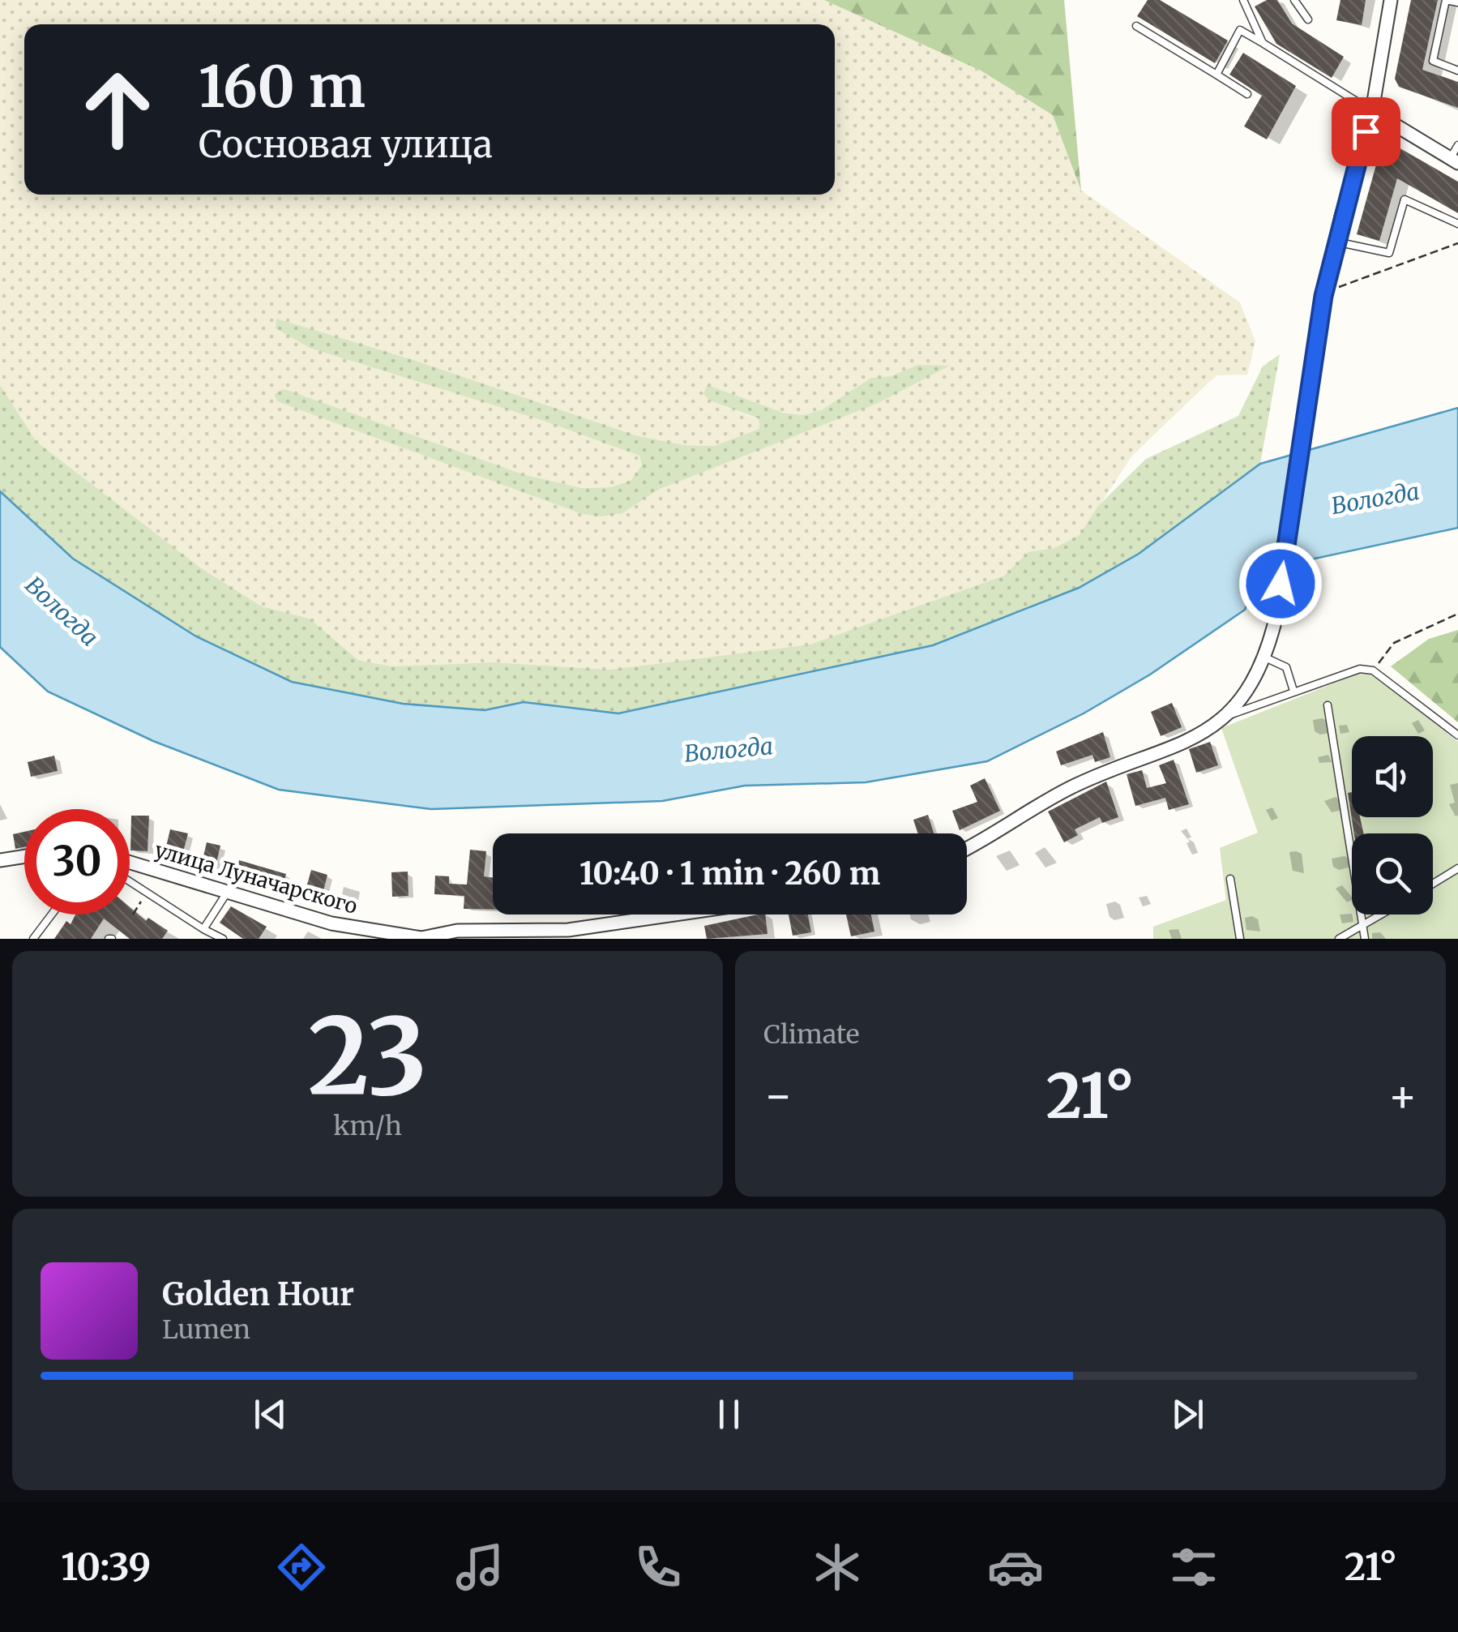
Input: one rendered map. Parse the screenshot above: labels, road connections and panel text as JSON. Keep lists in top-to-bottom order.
{
  "streets": {
    "street": ["улица Луначарского"]
  },
  "water": ["Вологда"],
  "page": {
    "turn": ["160 m", "Сосновая улица"],
    "limit": "30",
    "trip": "10:40 · 1 min · 260 m",
    "tile": [
      ["23", "km/h"],
      "Climate"
    ],
    "heat": ["−", "21°", "+"],
    "song": ["Golden Hour", "Lumen"],
    "tabs": ["10:39", "21°"]
  }
}
